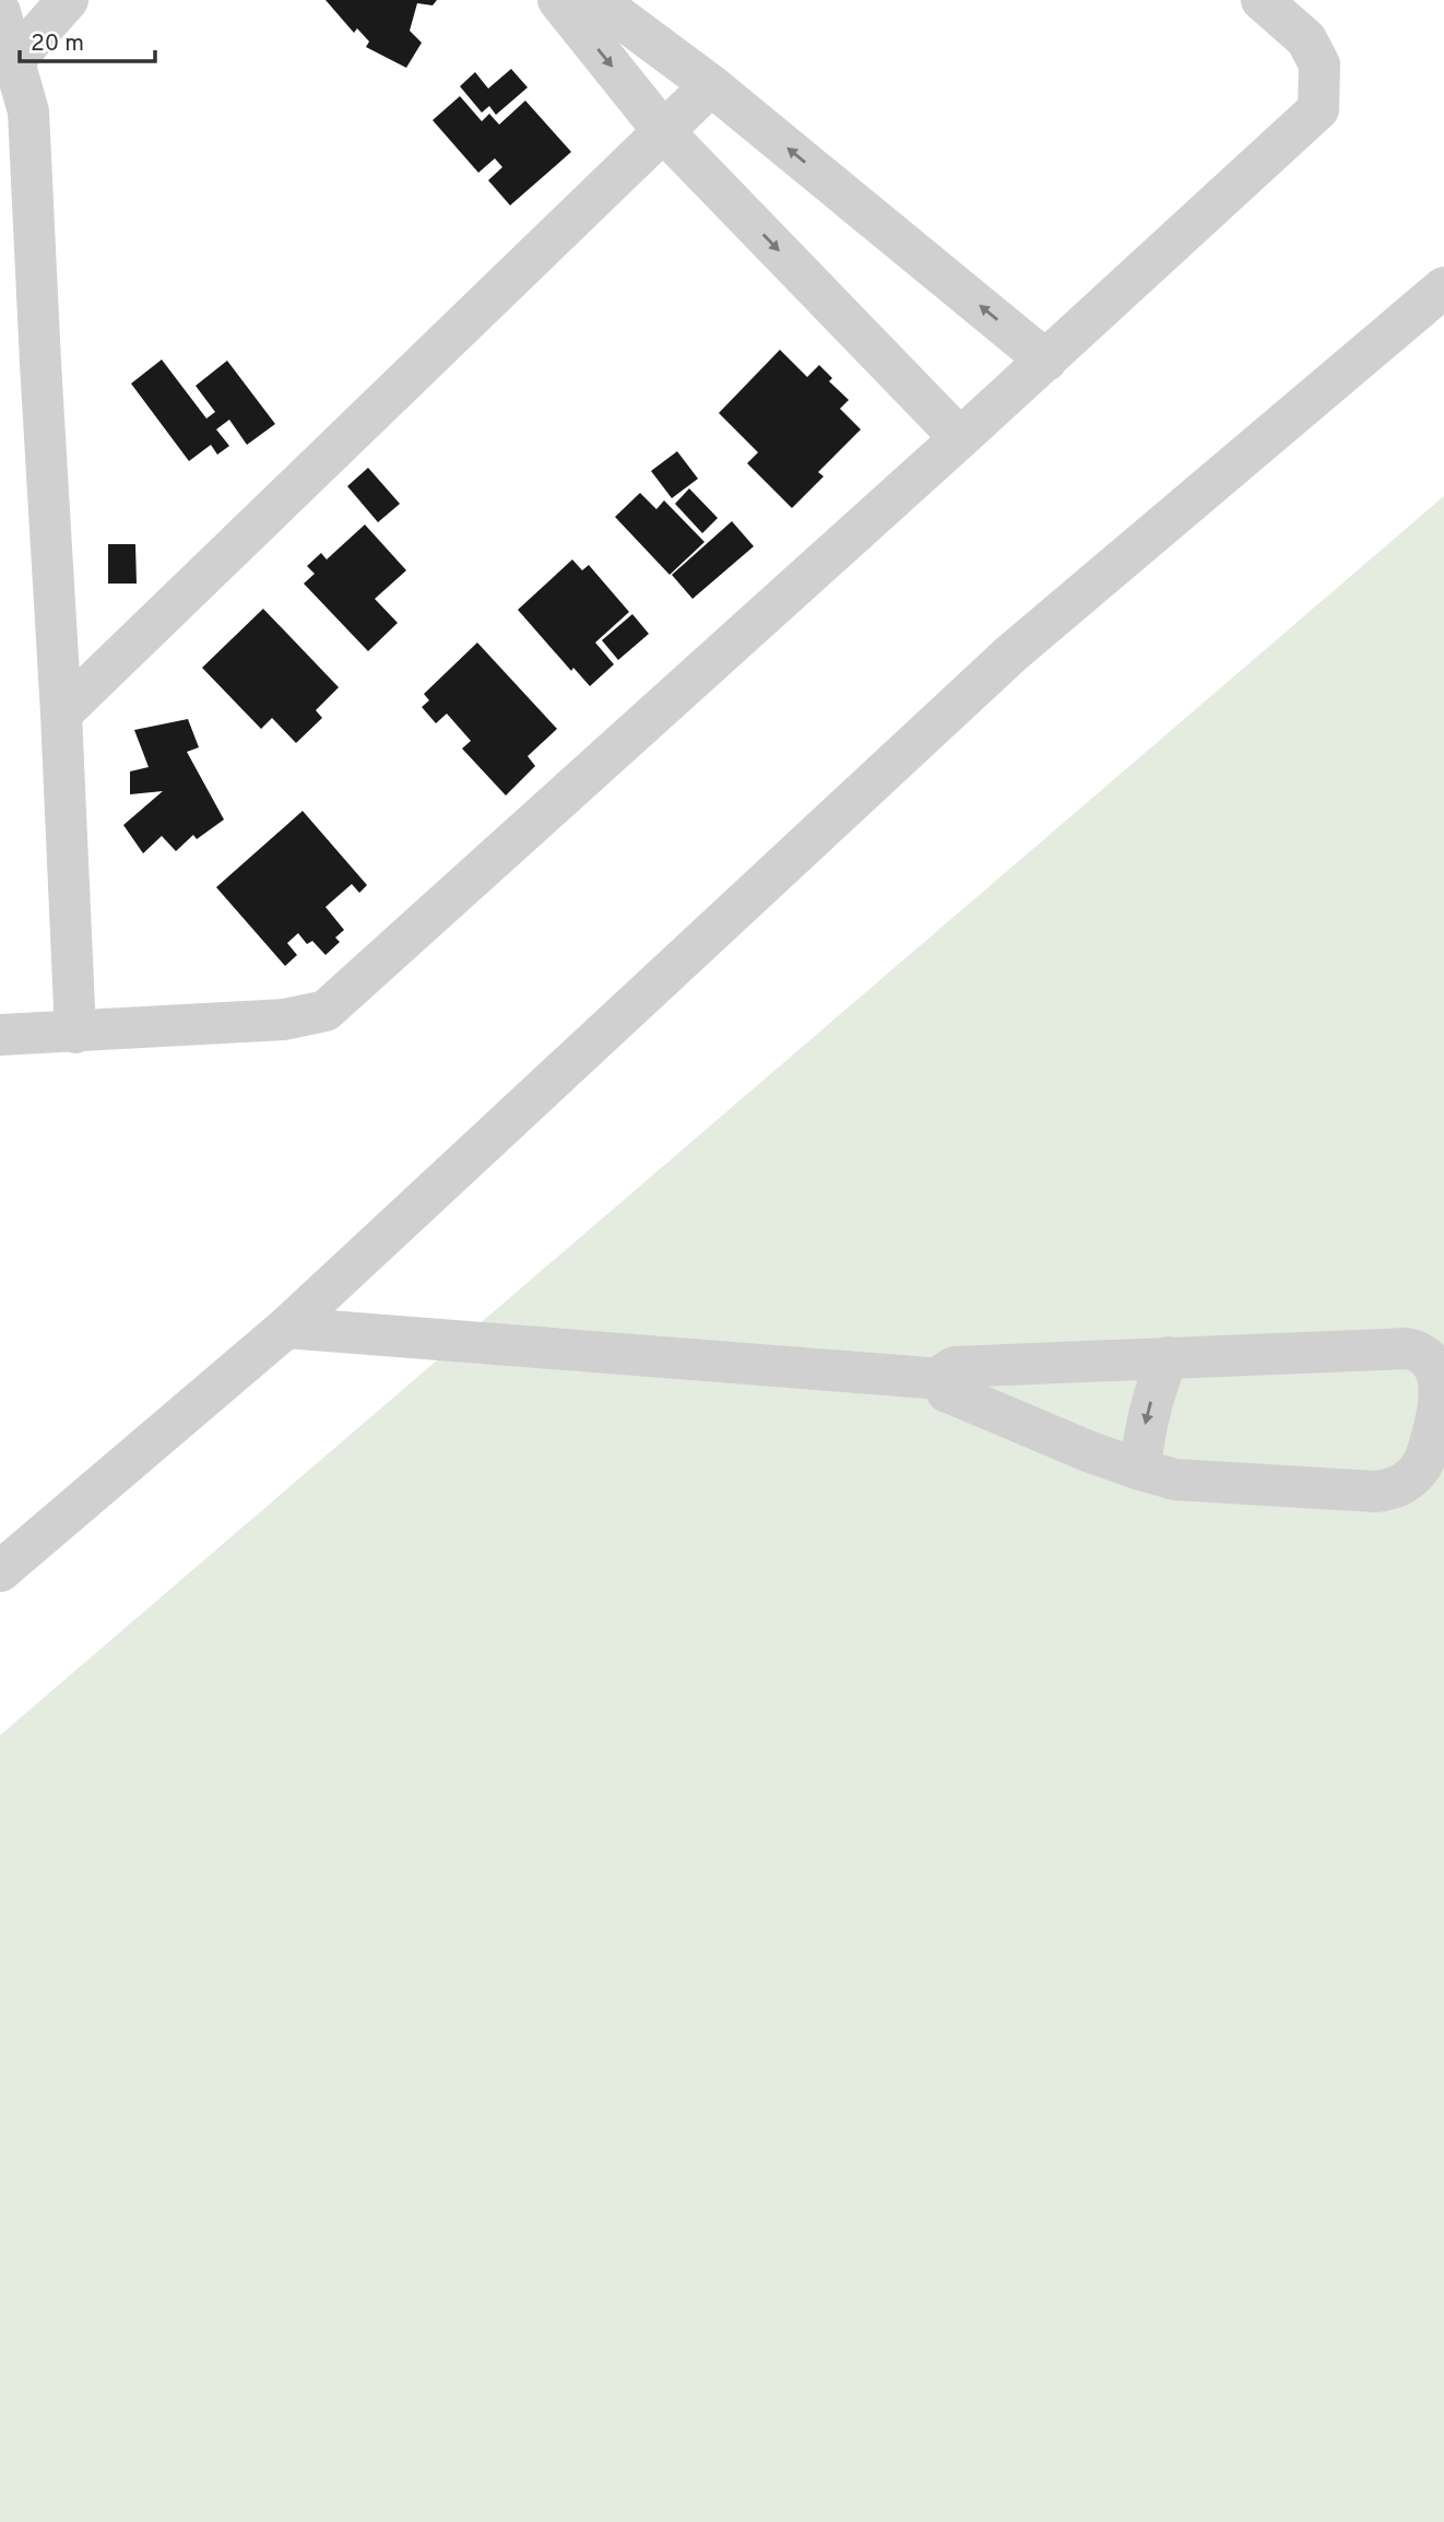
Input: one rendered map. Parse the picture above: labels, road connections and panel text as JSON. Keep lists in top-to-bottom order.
{
  "scale_bar": "20 m"
}
